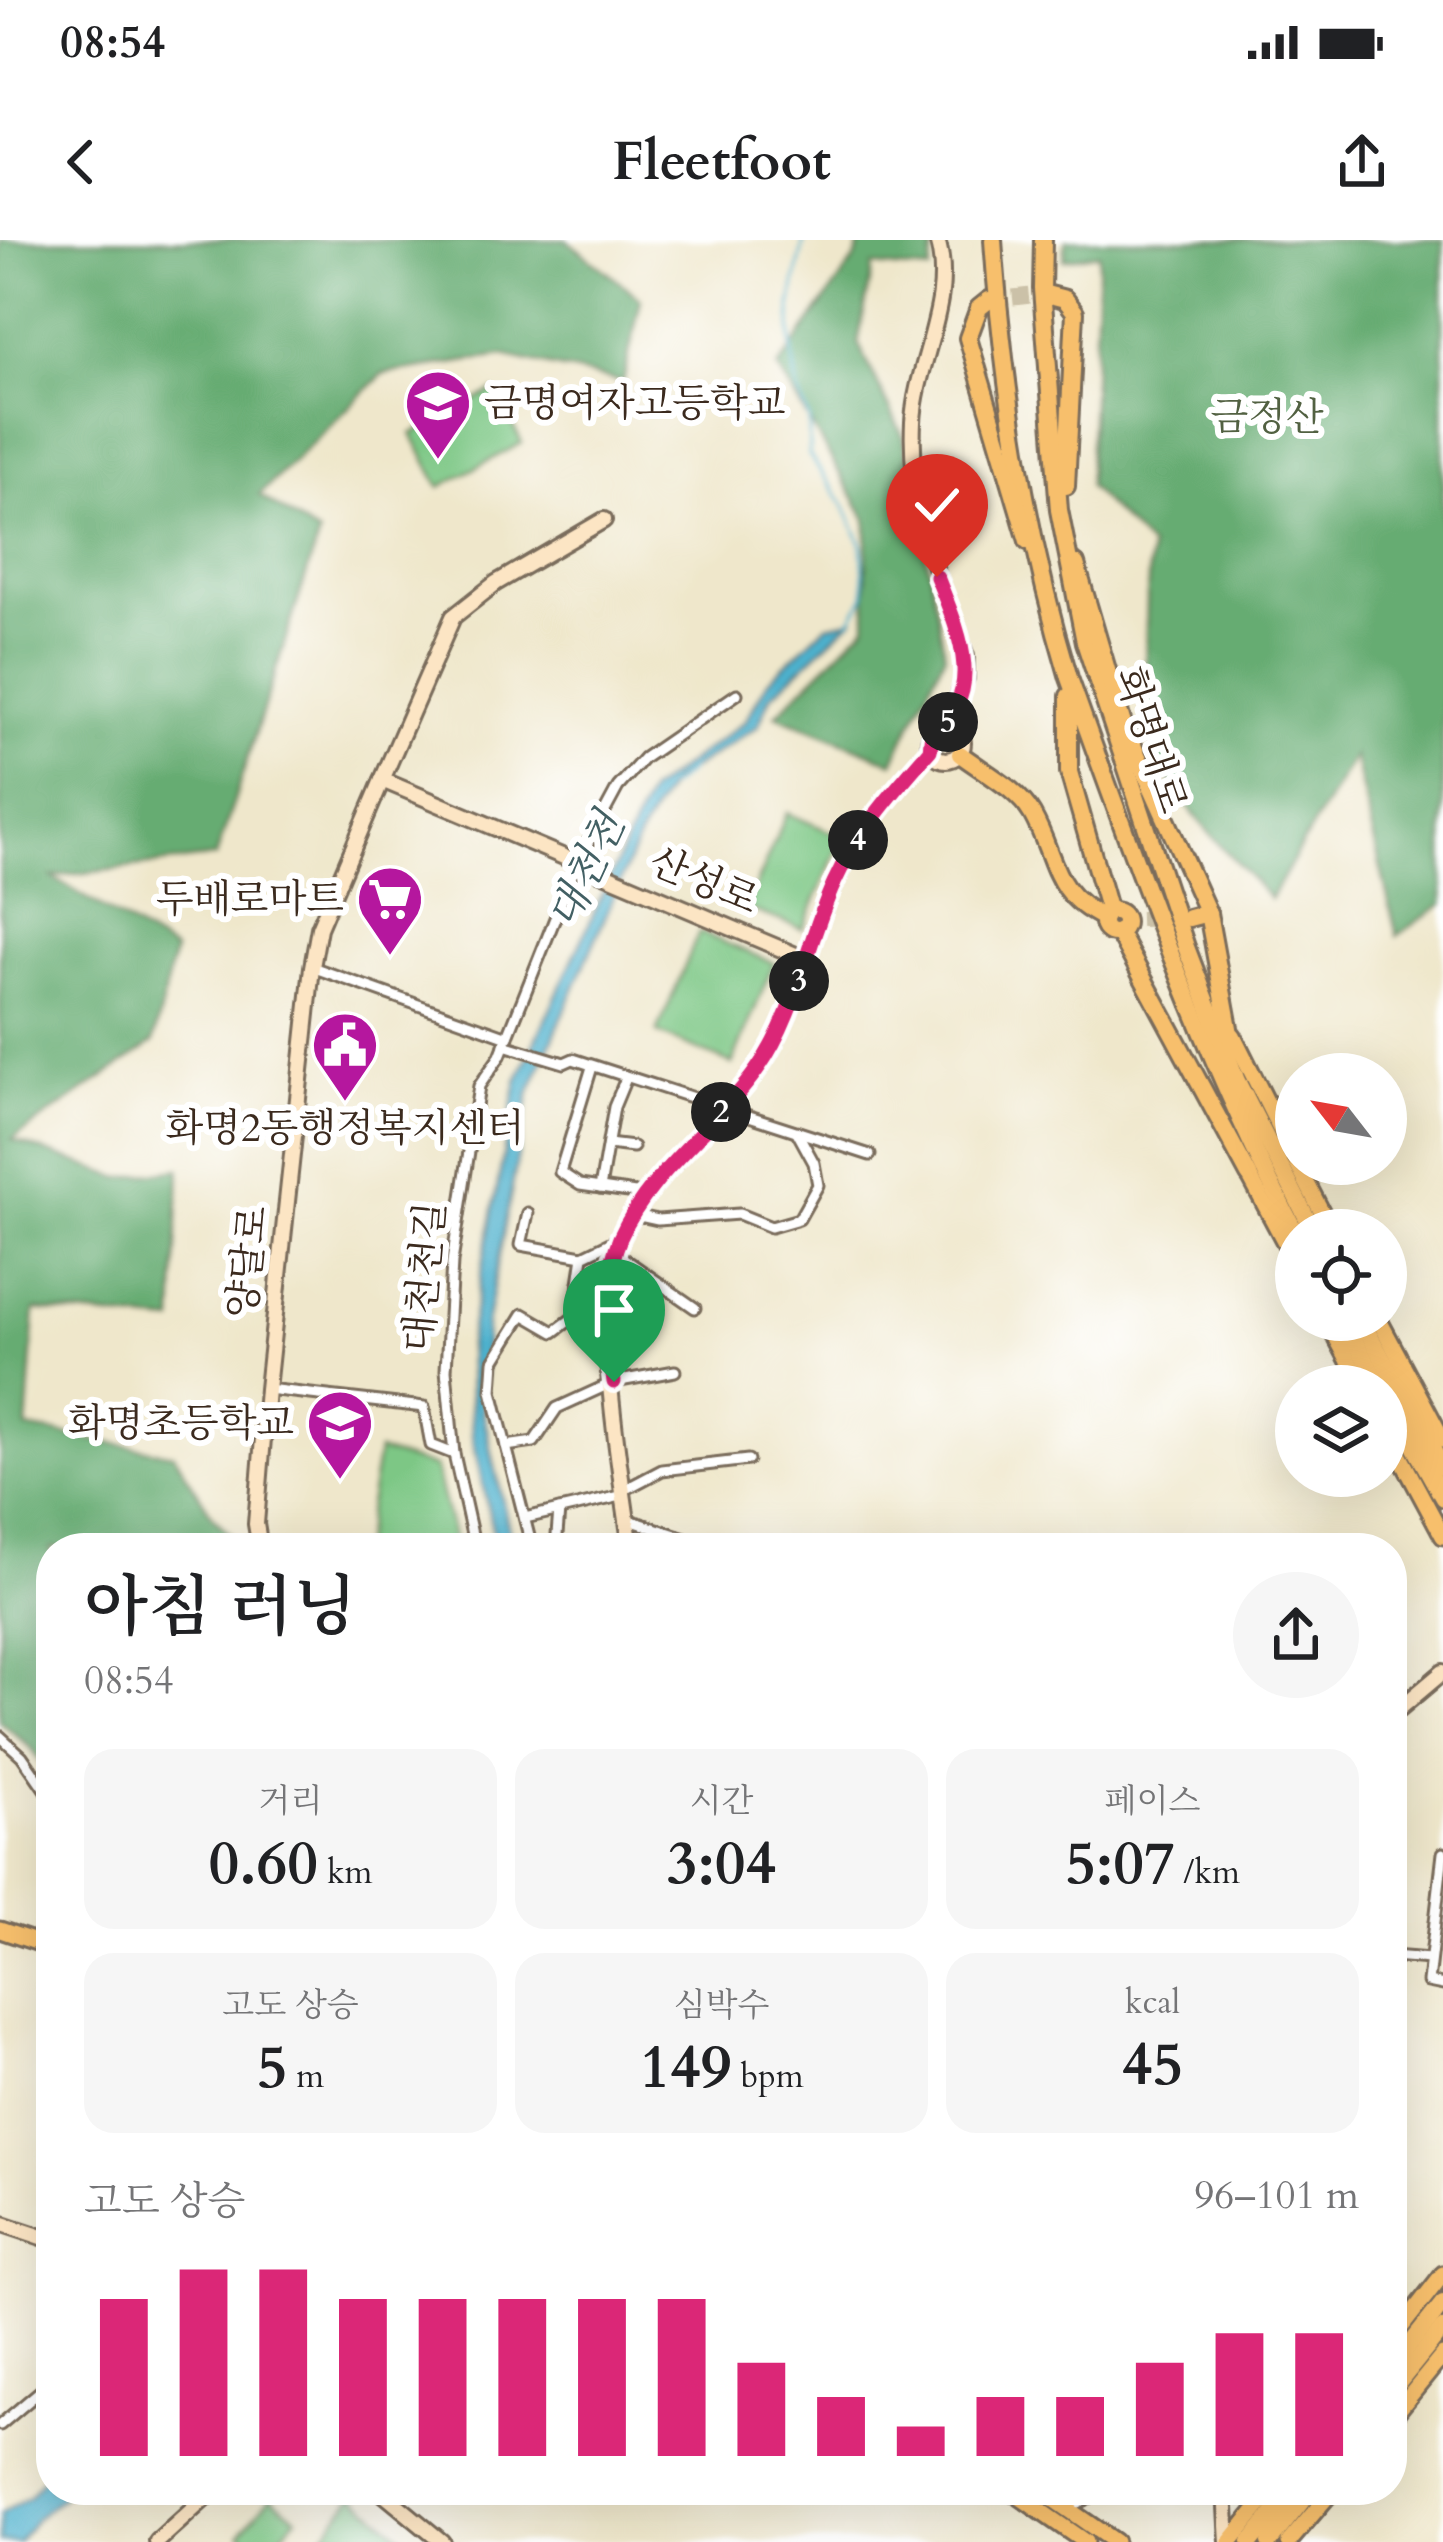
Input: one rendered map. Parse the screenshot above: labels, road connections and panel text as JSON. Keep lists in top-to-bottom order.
{
  "streets": {
    "highway": ["화명대로"],
    "main road": ["산성로", "양달로"],
    "street": ["대천천길"]
  },
  "crossings": [
    ["산성로", "대천천길"],
    ["양달로", "대천천길"]
  ],
  "water": ["대천천"],
  "parks": ["금정산"],
  "places": {
    "school or university": ["금명여자고등학교", "화명초등학교"],
    "supermarket": ["두배로마트"],
    "public building": ["화명2동행정복지센터"]
  },
  "north": "top left",
  "page": {
    "status": "08:54",
    "header": "Fleetfoot",
    "pins": [
      "5",
      "4",
      "3",
      "2"
    ],
    "heading": ["아침 러닝", "08:54"],
    "stats": [
      ["거리", "0.60 km"],
      ["시간", "3:04"],
      ["페이스", "5:07 /km"],
      ["고도 상승", "5 m"],
      ["심박수", "149 bpm"],
      ["kcal", "45"]
    ],
    "chart": ["고도 상승", "96–101 m"]
  }
}
